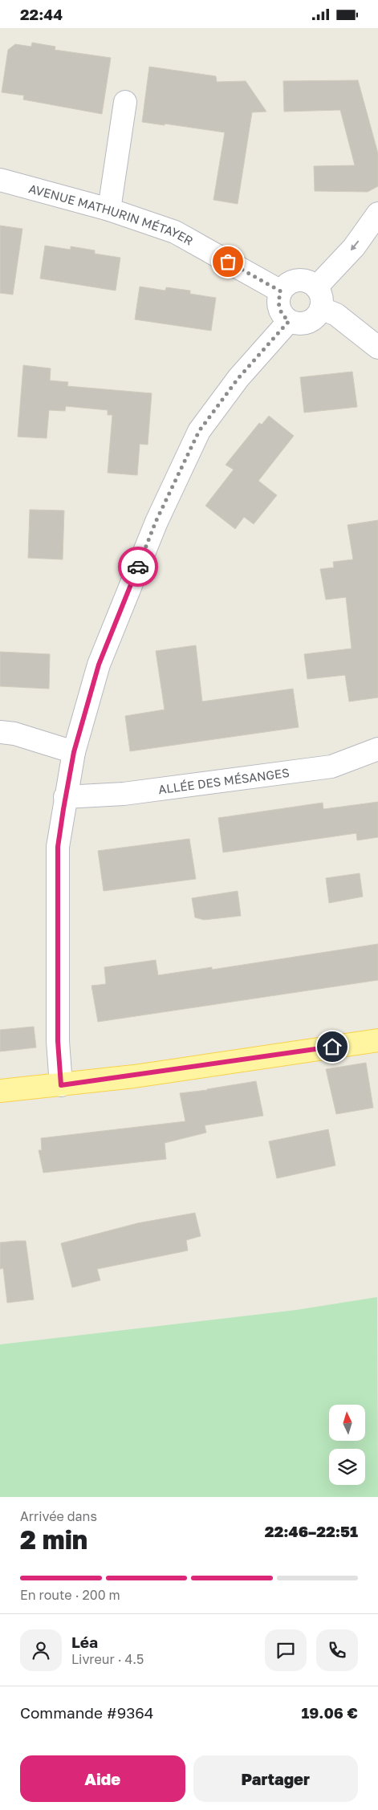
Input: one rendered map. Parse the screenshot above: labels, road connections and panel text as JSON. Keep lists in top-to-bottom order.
{
  "streets": {
    "street": ["AVENUE MATHURIN MÉTAYER", "ALLÉE DES MÉSANGES"]
  },
  "north": "top",
  "page": {
    "status": "22:44",
    "heading": ["2 min", "Arrivée dans", "22:46–22:51"],
    "panel": [
      "Léa",
      "Livreur · 4.5",
      "Commande #9364",
      "19.06 €"
    ],
    "bar": "En route · 200 m",
    "buttons": ["Aide", "Partager"]
  }
}
